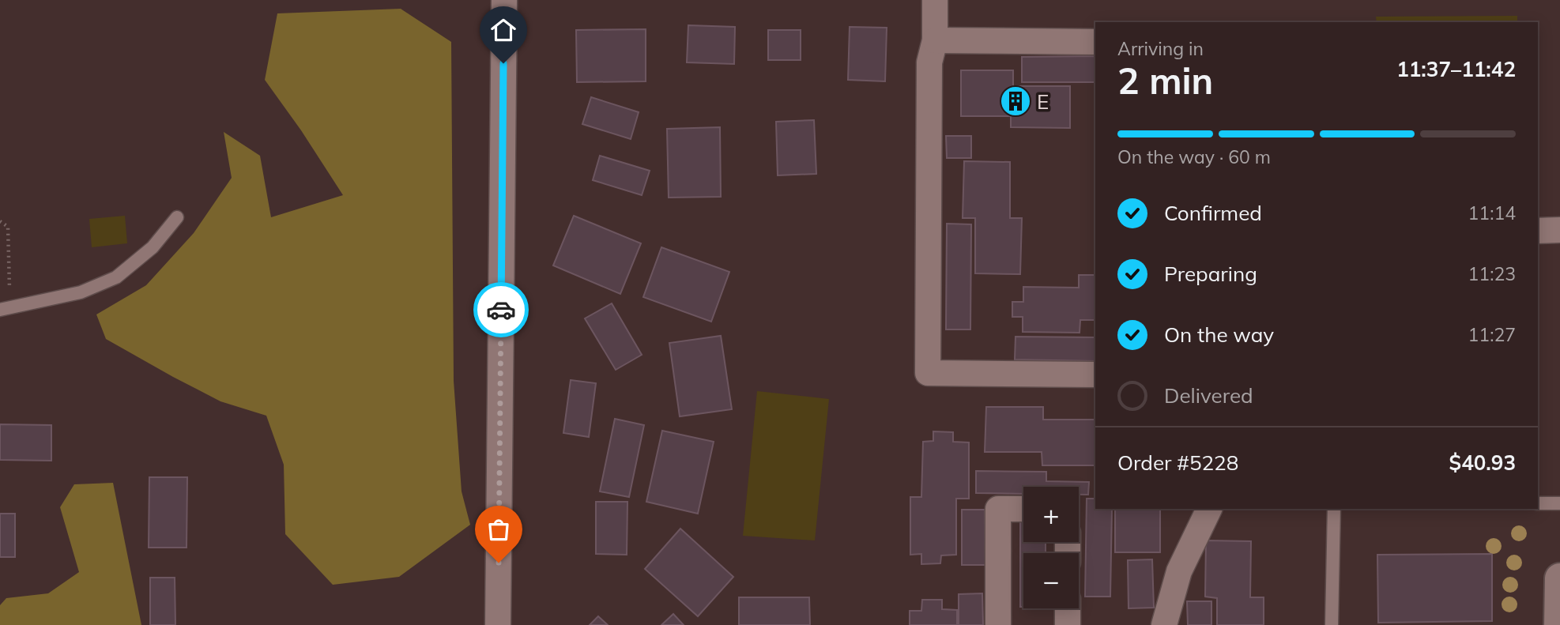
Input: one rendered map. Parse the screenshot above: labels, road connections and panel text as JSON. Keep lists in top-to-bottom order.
{
  "places": {
    "building": ["E"]
  },
  "page": {
    "heading": ["2 min", "Arriving in", "11:37–11:42"],
    "panel": ["Order #5228", "$40.93"],
    "bar": "On the way · 60 m",
    "list": [
      ["Confirmed", "11:14"],
      ["Preparing", "11:23"],
      ["On the way", "11:27"],
      "Delivered"
    ],
    "map_buttons": ["+", "−"]
  }
}
